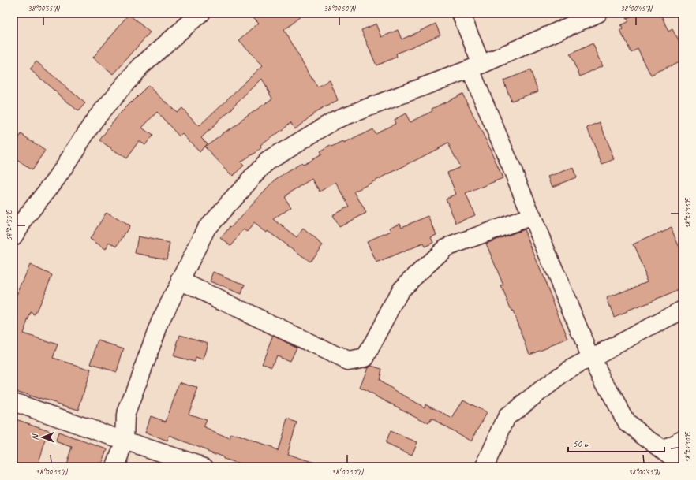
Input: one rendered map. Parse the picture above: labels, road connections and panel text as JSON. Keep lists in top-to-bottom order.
{
  "scale_bar": "50 m",
  "north": "left",
  "coordinates": [
    "38°00'55\"N",
    "38°00'50\"N",
    "38°00'45\"N",
    "58°24'55\"E",
    "58°24'50\"E"
  ]
}
